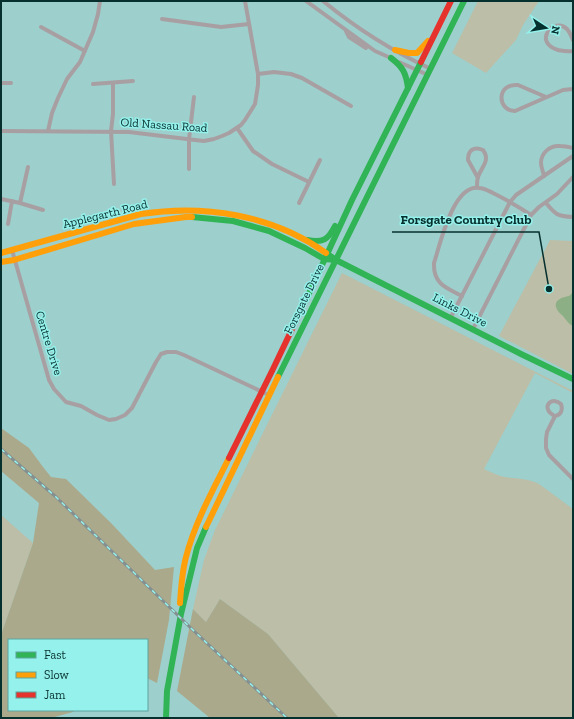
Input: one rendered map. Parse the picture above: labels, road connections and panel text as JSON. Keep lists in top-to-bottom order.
{
  "streets": {
    "main road": ["Applegarth Road", "Forsgate Drive", "Links Drive"],
    "street": ["Old Nassau Road", "Centre Drive"]
  },
  "crossings": [
    ["Applegarth Road", "Forsgate Drive"],
    ["Applegarth Road", "Links Drive"],
    ["Applegarth Road", "Centre Drive"],
    ["Forsgate Drive", "Links Drive"],
    ["Forsgate Drive", "Centre Drive"]
  ],
  "places": ["Forsgate Country Club"],
  "legend": ["Fast", "Slow", "Jam"],
  "north": "right"
}
